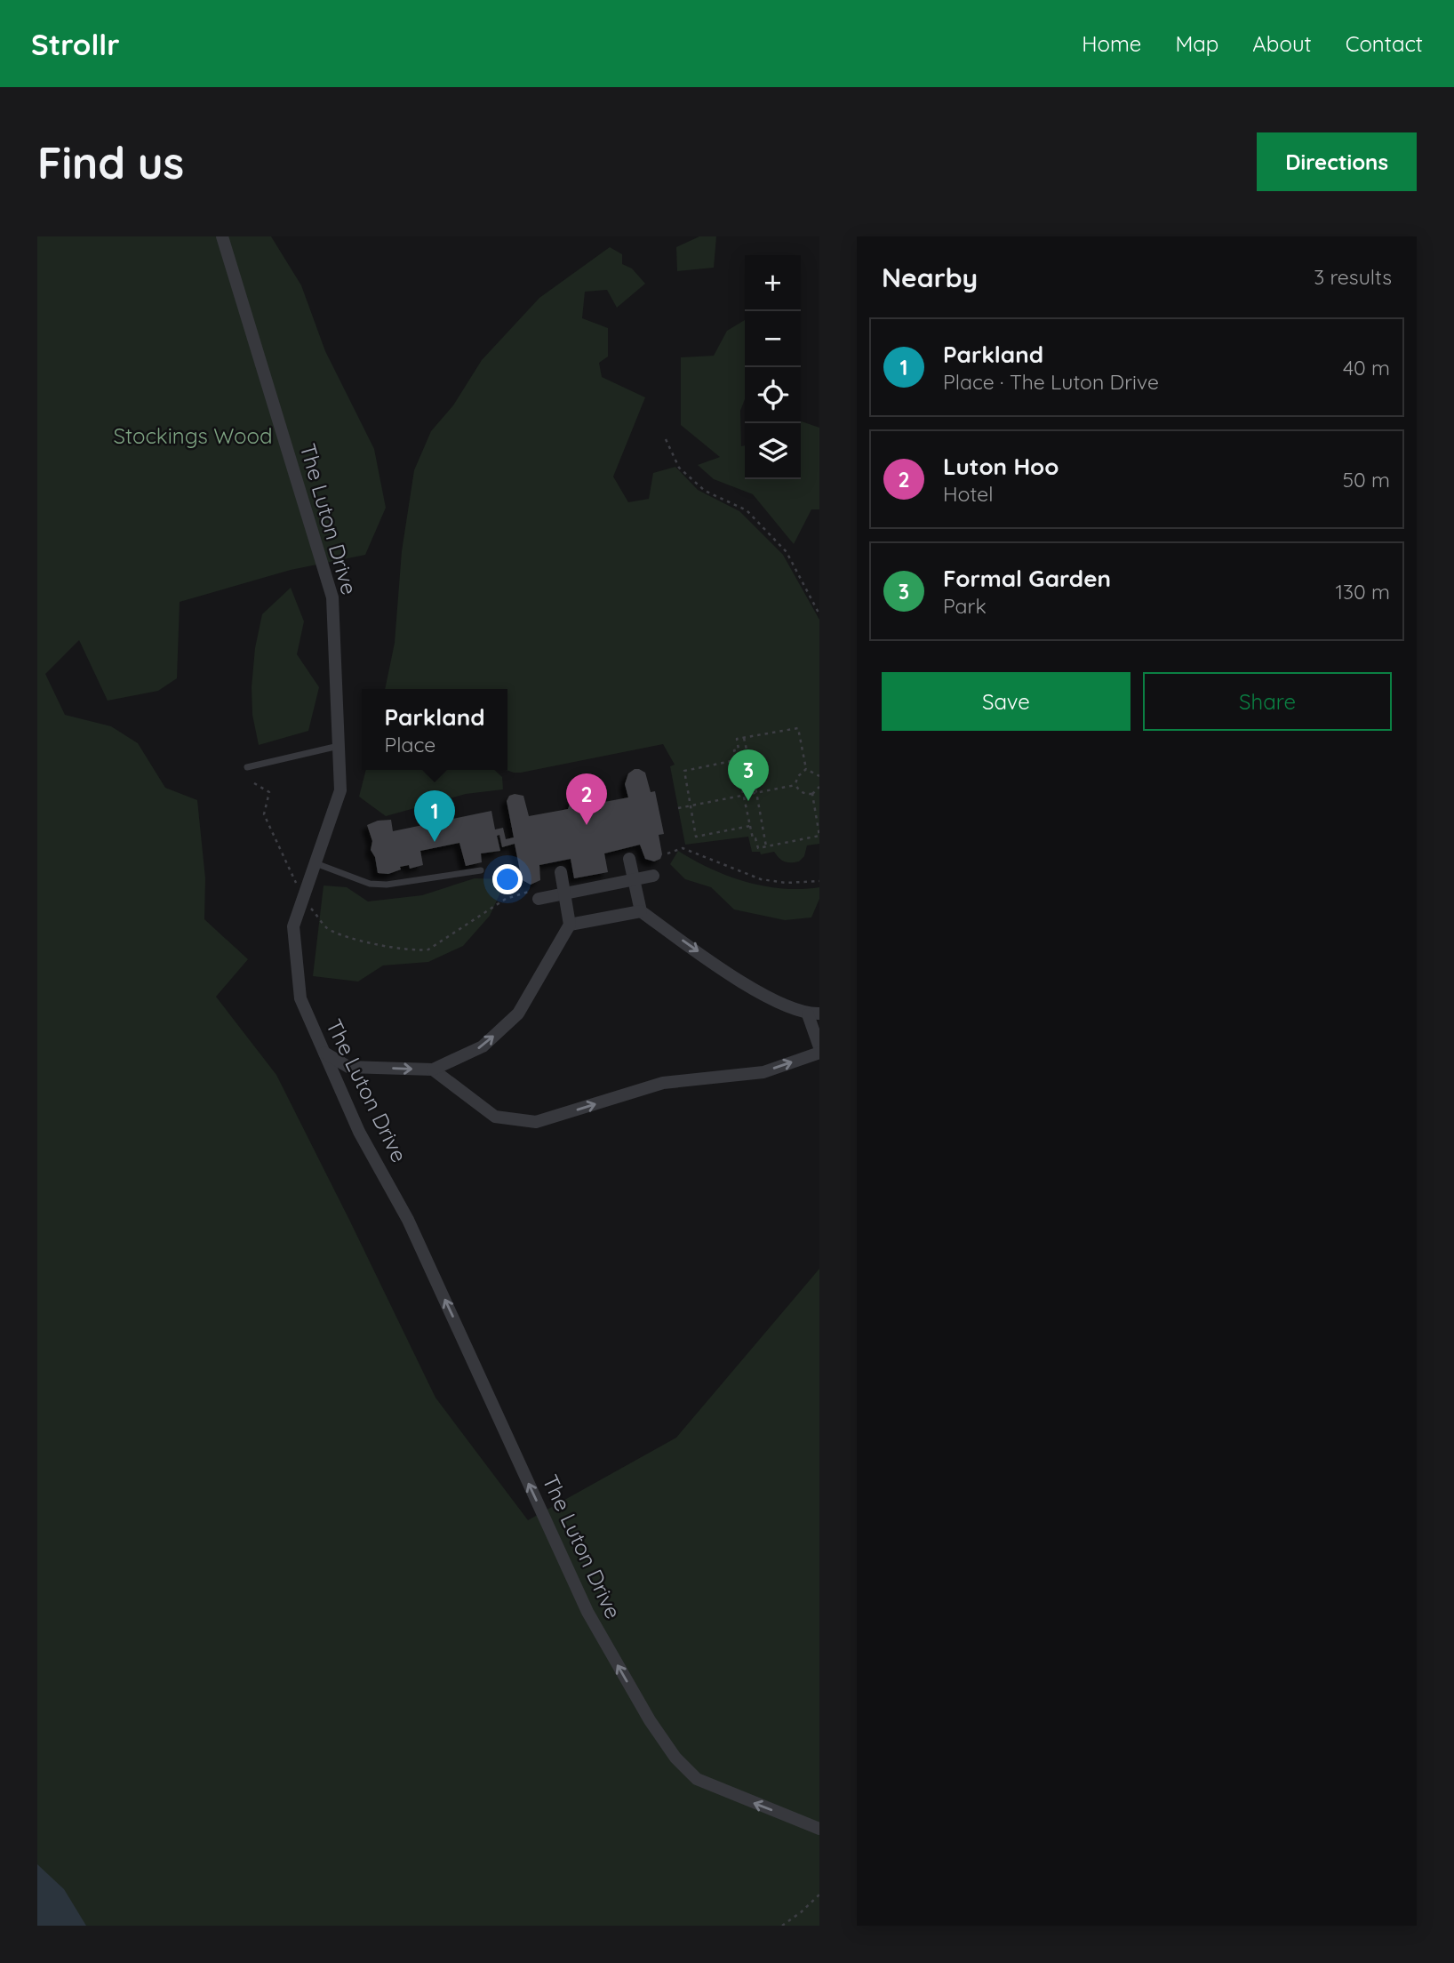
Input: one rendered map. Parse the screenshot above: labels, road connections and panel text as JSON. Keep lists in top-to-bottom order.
{
  "streets": {
    "street": ["The Luton Drive"]
  },
  "one_way": ["The Luton Drive"],
  "parks": ["Stockings Wood"],
  "page": {
    "header": "Strollr",
    "nav": [
      "Home",
      "Map",
      "About",
      "Contact"
    ],
    "buttons": [
      "Directions",
      ["Save", "Share"]
    ],
    "title": "Find us",
    "heading": ["Nearby", "3 results"],
    "map_buttons": ["+", "−"],
    "list": [
      {
        "mark": "1",
        "name": "Parkland",
        "note": "Place · The Luton Drive",
        "value": "40 m"
      },
      {
        "mark": "2",
        "name": "Luton Hoo",
        "note": "Hotel",
        "value": "50 m"
      },
      {
        "mark": "3",
        "name": "Formal Garden",
        "note": "Park",
        "value": "130 m"
      }
    ],
    "popup": ["Parkland", "Place"],
    "pins": ["3", "2", "1"]
  }
}
